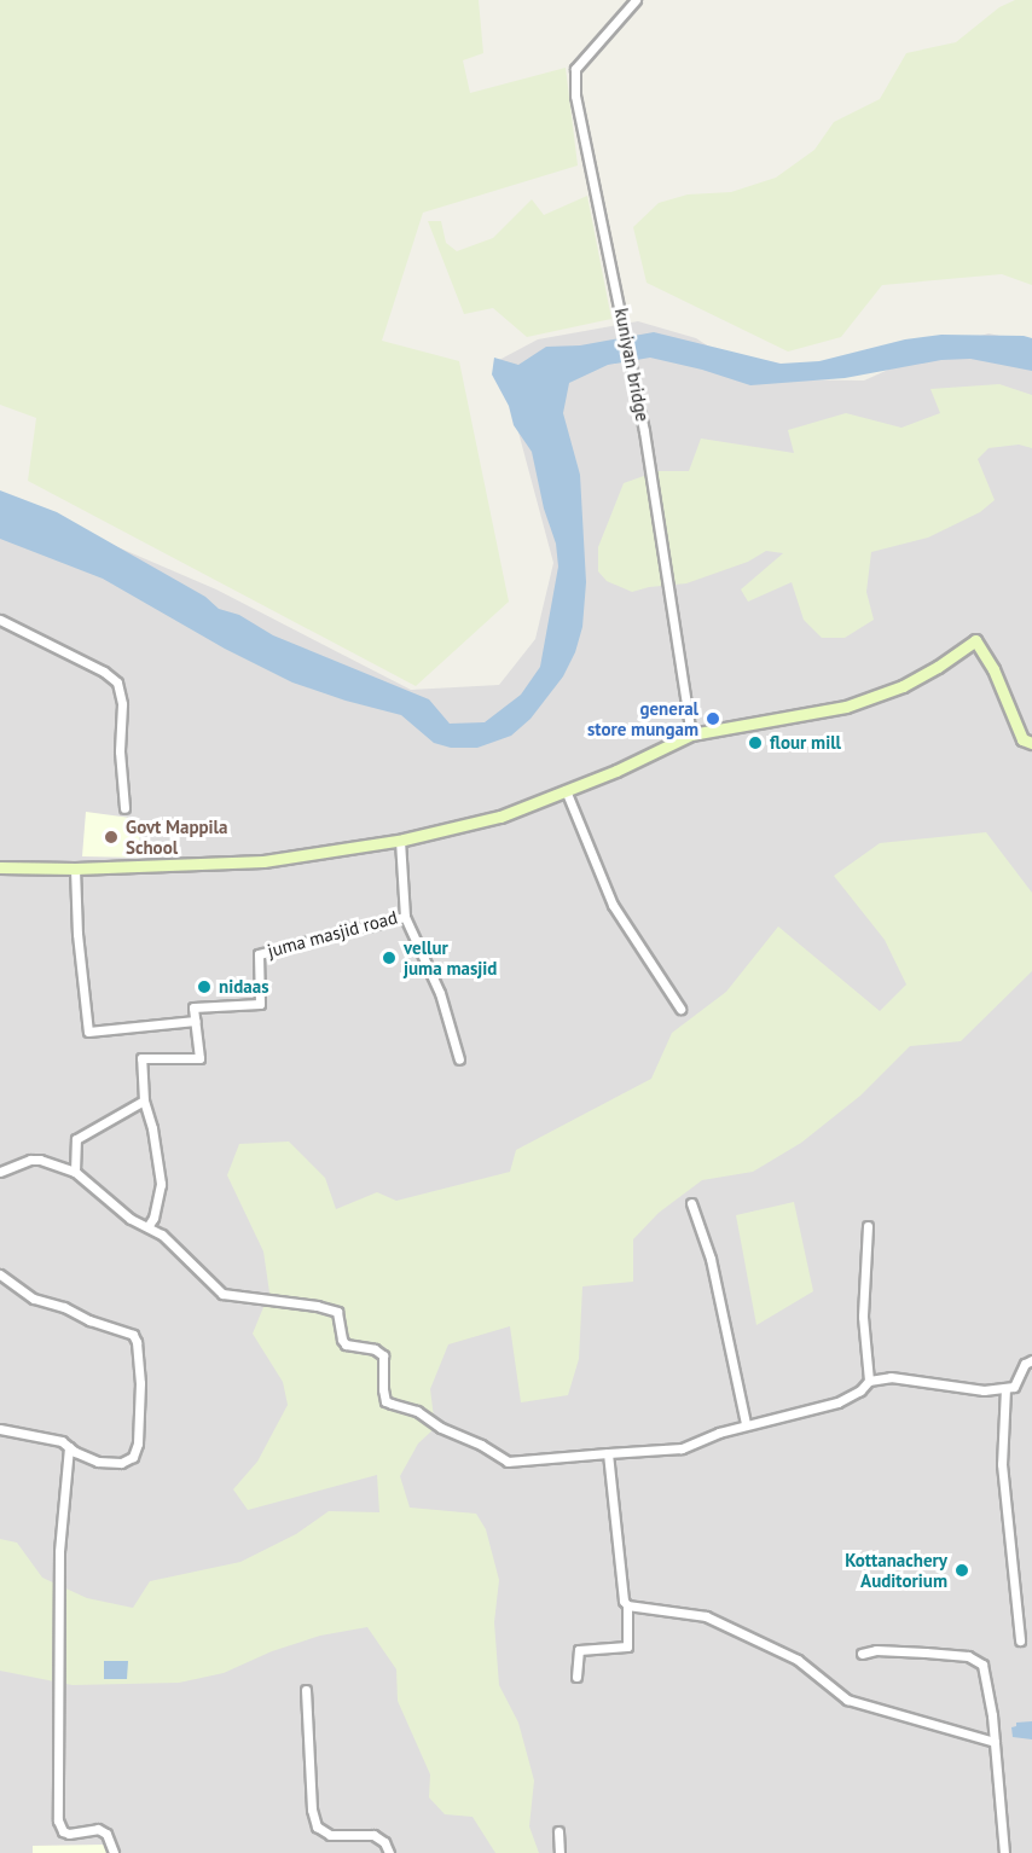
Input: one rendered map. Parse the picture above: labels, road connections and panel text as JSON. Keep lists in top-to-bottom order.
{
  "streets": {
    "street": ["kuniyan bridge", "juma masjid road"]
  },
  "places": [
    "general store mungam",
    "flour mill",
    "Govt Mappila School",
    "vellur juma masjid",
    "nidaas",
    "Kottanachery Auditorium"
  ]
}
